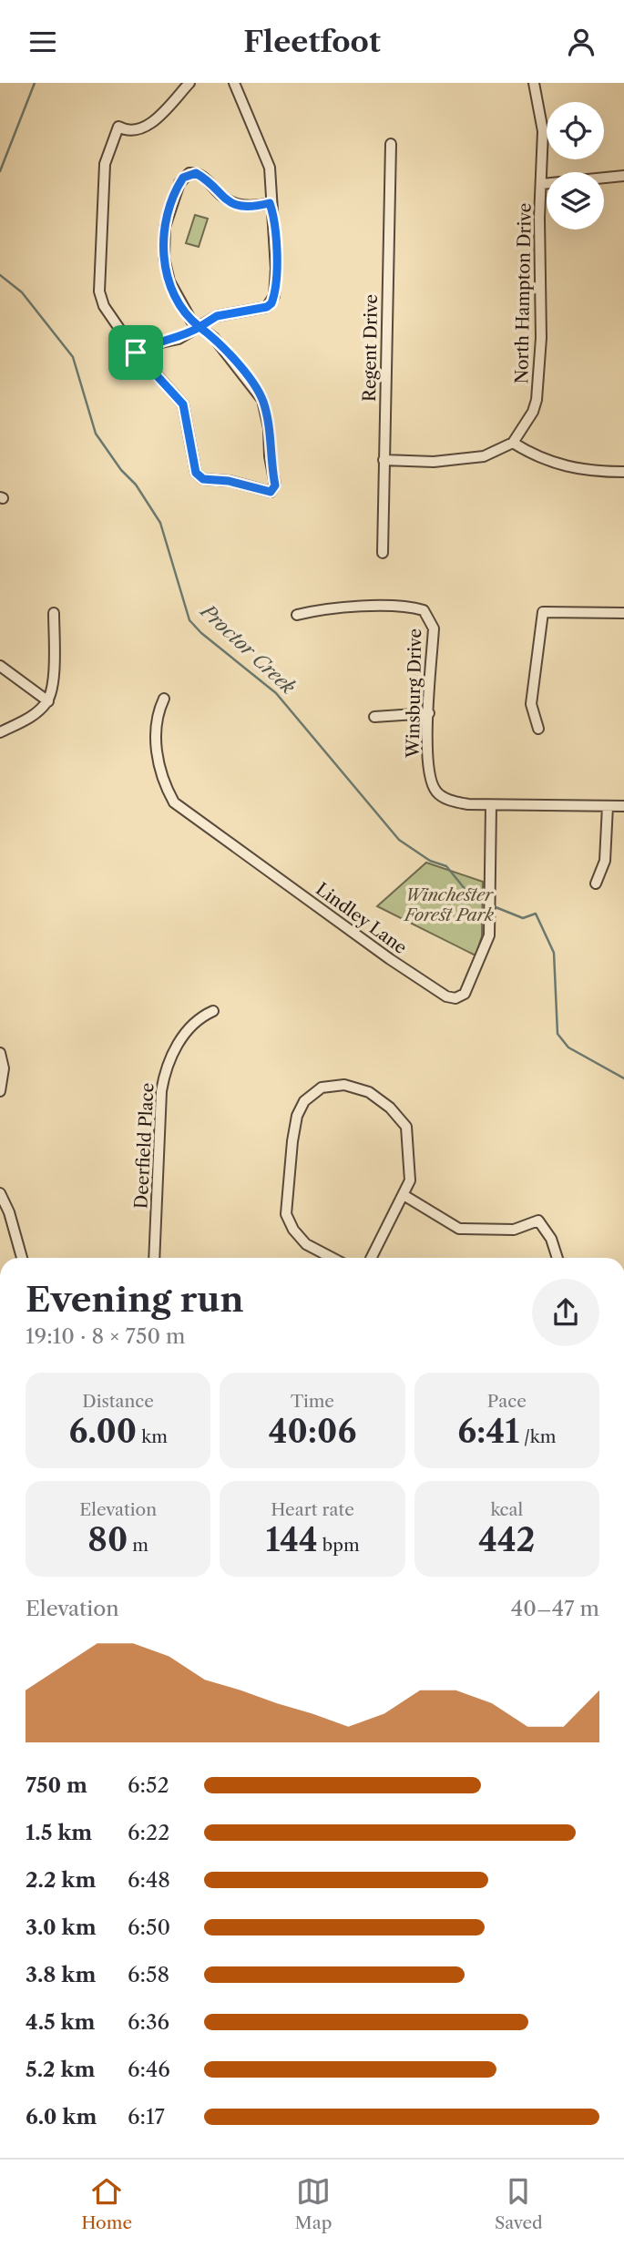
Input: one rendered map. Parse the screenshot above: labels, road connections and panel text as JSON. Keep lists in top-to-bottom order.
{
  "streets": {
    "street": [
      "North Hampton Drive",
      "Regent Drive",
      "Winsburg Drive",
      "Lindley Lane",
      "Deerfield Place"
    ]
  },
  "crossings": [
    ["Winsburg Drive", "Lindley Lane"]
  ],
  "water": ["Proctor Creek"],
  "parks": ["Winchester Forest Park"],
  "page": {
    "header": "Fleetfoot",
    "heading": ["Evening run", "19:10 · 8 × 750 m"],
    "stats": [
      ["Distance", "6.00 km"],
      ["Time", "40:06"],
      ["Pace", "6:41 /km"],
      ["Elevation", "80 m"],
      ["Heart rate", "144 bpm"],
      ["kcal", "442"]
    ],
    "chart": ["Elevation", "40–47 m"],
    "list": [
      {
        "name": "750 m",
        "note": "6:52"
      },
      {
        "name": "1.5 km",
        "note": "6:22"
      },
      {
        "name": "2.2 km",
        "note": "6:48"
      },
      {
        "name": "3.0 km",
        "note": "6:50"
      },
      {
        "name": "3.8 km",
        "note": "6:58"
      },
      {
        "name": "4.5 km",
        "note": "6:36"
      },
      {
        "name": "5.2 km",
        "note": "6:46"
      },
      {
        "name": "6.0 km",
        "note": "6:17"
      }
    ],
    "tabs": ["Home", "Map", "Saved"]
  }
}
